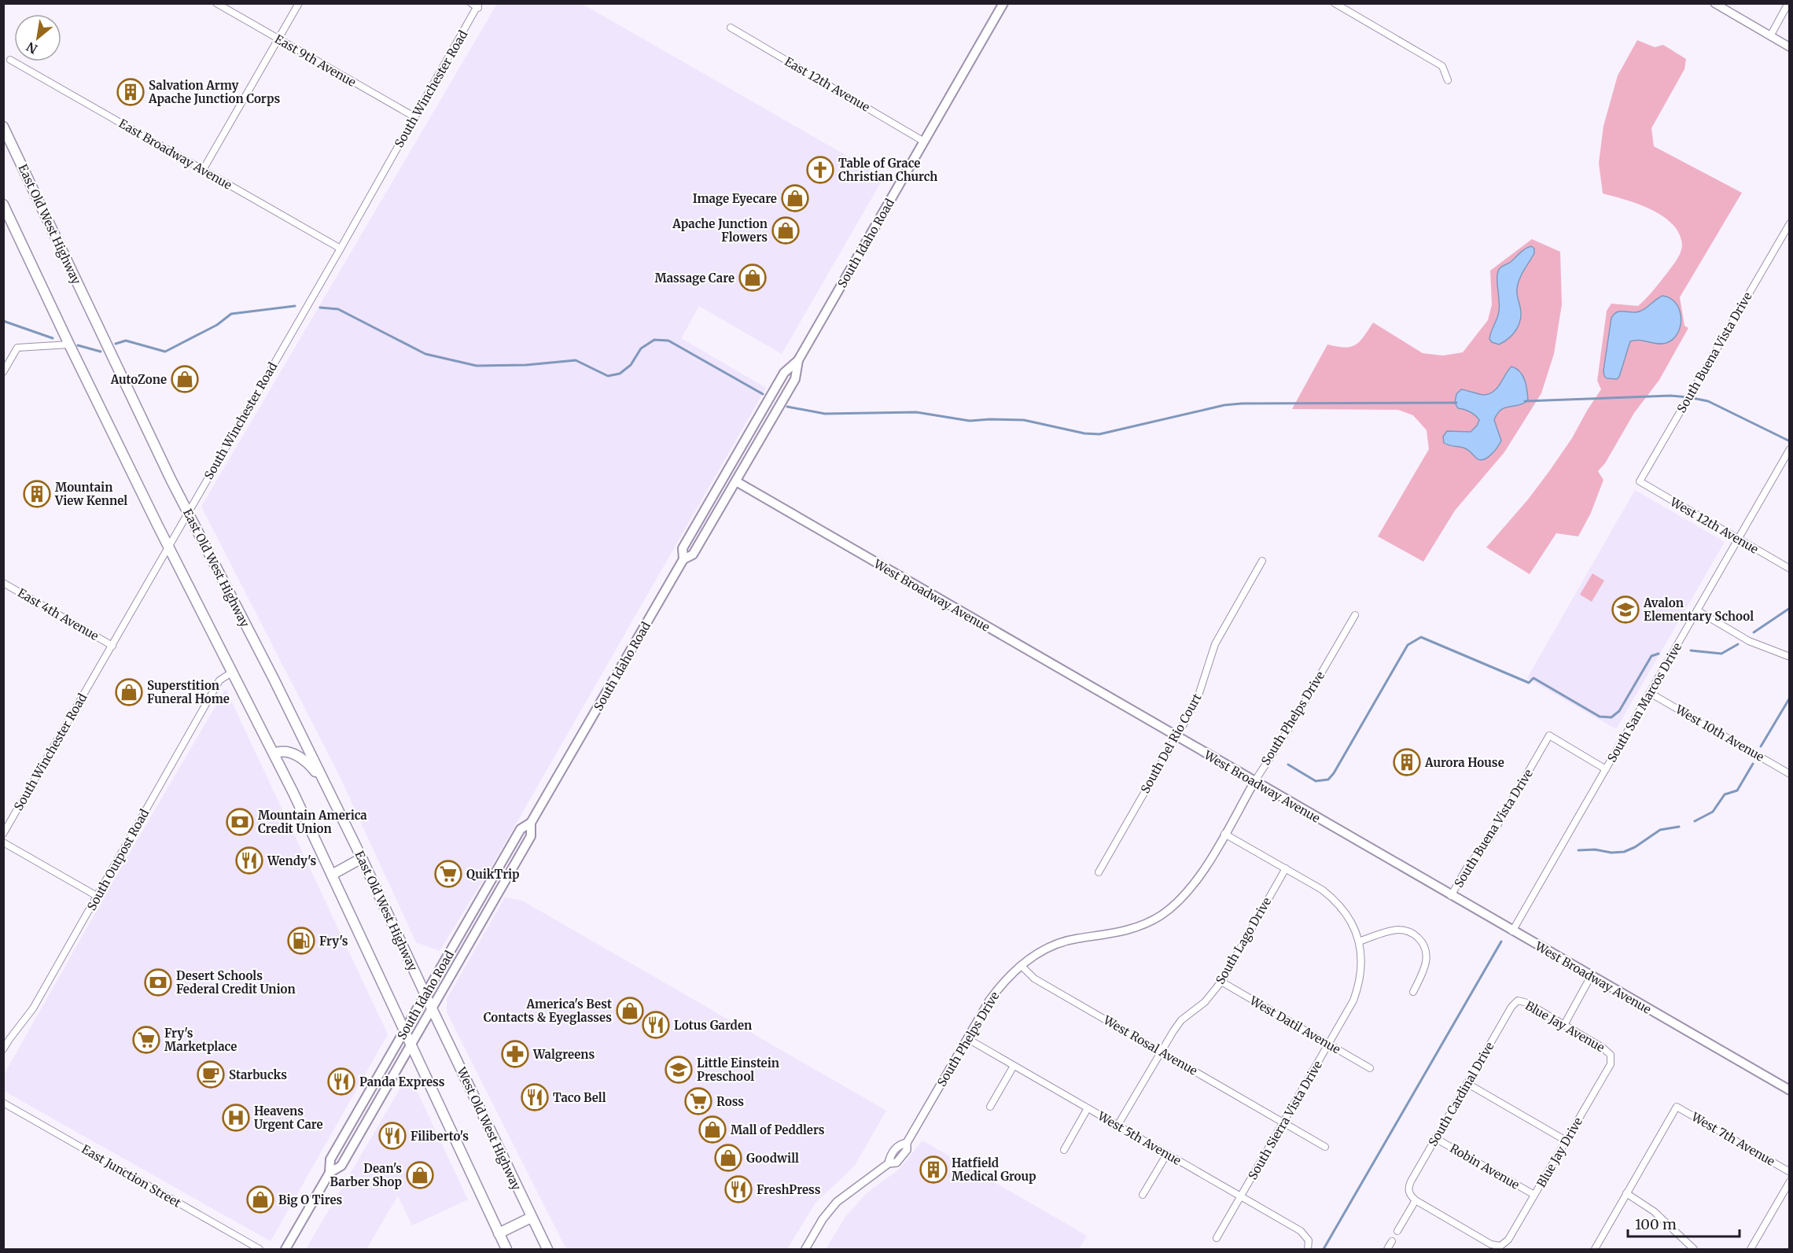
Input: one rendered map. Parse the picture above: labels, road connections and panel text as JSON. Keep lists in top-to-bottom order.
{
  "streets": {
    "main road": [
      "East Old West Highway",
      "South Idaho Road",
      "West Broadway Avenue",
      "West Old West Highway"
    ],
    "street": [
      "East 9th Avenue",
      "East 12th Avenue",
      "South Winchester Road",
      "East Broadway Avenue",
      "South Buena Vista Drive",
      "West 12th Avenue",
      "East 4th Avenue",
      "South San Marcos Drive",
      "South Phelps Drive",
      "West 10th Avenue",
      "South Del Rio Court",
      "South Outpost Road",
      "South Lago Drive",
      "West Datil Avenue",
      "Blue Jay Avenue",
      "West Rosal Avenue",
      "South Cardinal Drive",
      "South Sierra Vista Drive",
      "West 5th Avenue",
      "West 7th Avenue",
      "Blue Jay Drive",
      "Robin Avenue",
      "East Junction Street"
    ]
  },
  "crossings": [
    ["East 9th Avenue", "South Winchester Road"],
    ["East 12th Avenue", "South Idaho Road"],
    ["South Winchester Road", "East Broadway Avenue"],
    ["South Winchester Road", "East Old West Highway"],
    ["South Winchester Road", "East 4th Avenue"],
    ["East Old West Highway", "South Idaho Road"],
    ["East Old West Highway", "West Old West Highway"],
    ["South Idaho Road", "West Broadway Avenue"],
    ["South Idaho Road", "West Old West Highway"],
    ["South Buena Vista Drive", "West 12th Avenue"],
    ["South Buena Vista Drive", "West Broadway Avenue"],
    ["South Buena Vista Drive", "South San Marcos Drive"],
    ["West 12th Avenue", "South San Marcos Drive"],
    ["West Broadway Avenue", "South San Marcos Drive"],
    ["West Broadway Avenue", "South Phelps Drive"],
    ["West Broadway Avenue", "South Del Rio Court"],
    ["South San Marcos Drive", "West 10th Avenue"],
    ["South Phelps Drive", "West Rosal Avenue"],
    ["South Phelps Drive", "South Sierra Vista Drive"],
    ["South Phelps Drive", "West 5th Avenue"],
    ["South Lago Drive", "West Datil Avenue"],
    ["South Lago Drive", "West Rosal Avenue"],
    ["South Lago Drive", "South Sierra Vista Drive"],
    ["South Lago Drive", "West 5th Avenue"],
    ["West Datil Avenue", "South Sierra Vista Drive"],
    ["Blue Jay Avenue", "South Cardinal Drive"],
    ["Blue Jay Avenue", "Blue Jay Drive"],
    ["West Rosal Avenue", "South Sierra Vista Drive"],
    ["South Cardinal Drive", "Blue Jay Drive"],
    ["South Cardinal Drive", "Robin Avenue"],
    ["South Sierra Vista Drive", "West 5th Avenue"],
    ["Blue Jay Drive", "Robin Avenue"]
  ],
  "places": {
    "building": [
      "Salvation Army Apache Junction Corps",
      "Mountain View Kennel",
      "Aurora House",
      "Hatfield Medical Group"
    ],
    "church": ["Table of Grace Christian Church"],
    "shop": [
      "Image Eyecare",
      "Apache Junction Flowers",
      "Massage Care",
      "AutoZone",
      "Superstition Funeral Home",
      "America's Best Contacts & Eyeglasses",
      "Mall of Peddlers",
      "Goodwill",
      "Dean's Barber Shop",
      "Big O Tires"
    ],
    "school or university": ["Avalon Elementary School", "Little Einstein Preschool"],
    "bank": ["Mountain America Credit Union", "Desert Schools Federal Credit Union"],
    "restaurant": [
      "Wendy's",
      "Lotus Garden",
      "Panda Express",
      "Taco Bell",
      "Filiberto's",
      "FreshPress"
    ],
    "supermarket": ["QuikTrip", "Fry's Marketplace", "Ross"],
    "fuel station": ["Fry's"],
    "pharmacy": ["Walgreens"],
    "cafe": ["Starbucks"],
    "hospital": ["Heavens Urgent Care"]
  },
  "scale_bar": "100 m",
  "north": "bottom left"
}
